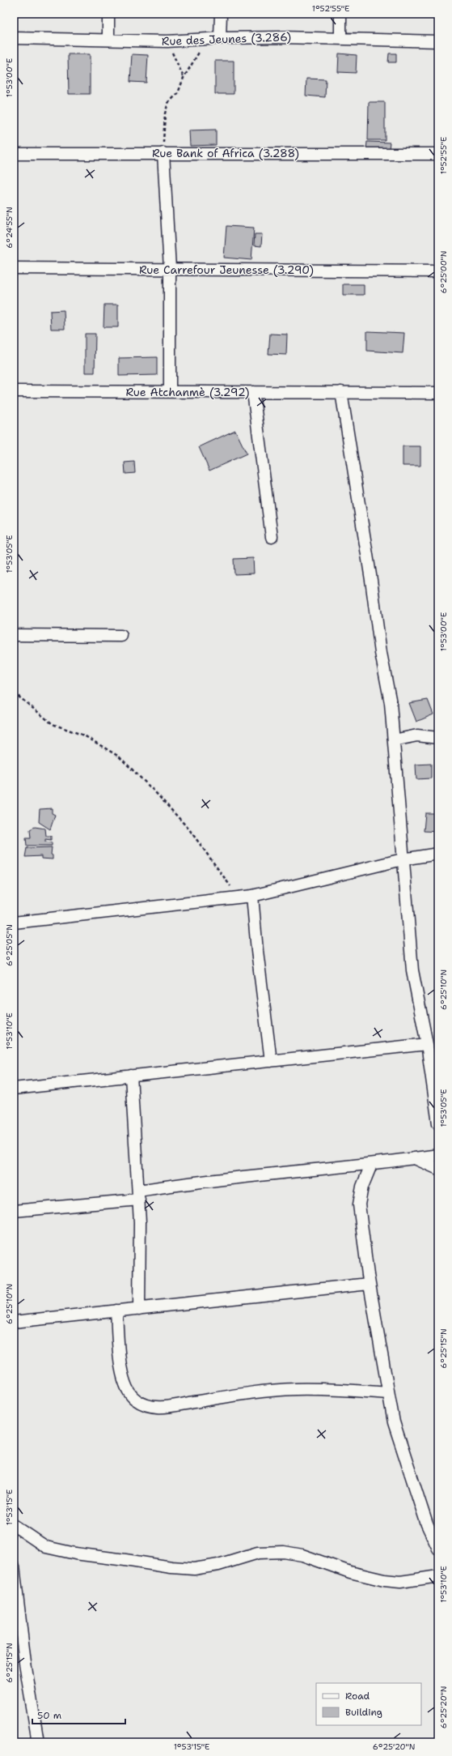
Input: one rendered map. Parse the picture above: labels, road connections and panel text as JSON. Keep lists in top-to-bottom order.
{
  "streets": {
    "street": [
      "Rue des Jeunes (3.286)",
      "Rue Bank of Africa (3.288)",
      "Rue Carrefour Jeunesse (3.290)",
      "Rue Atchanmè (3.292)"
    ]
  },
  "legend": ["Road", "Building"],
  "scale_bar": "50 m",
  "coordinates": [
    "1°52'55\"E",
    "1°53'00\"E",
    "6°24'55\"N",
    "6°25'00\"N",
    "1°53'05\"E",
    "6°25'05\"N",
    "6°25'10\"N",
    "1°53'10\"E",
    "6°25'15\"N",
    "1°53'15\"E",
    "6°25'20\"N"
  ]
}
